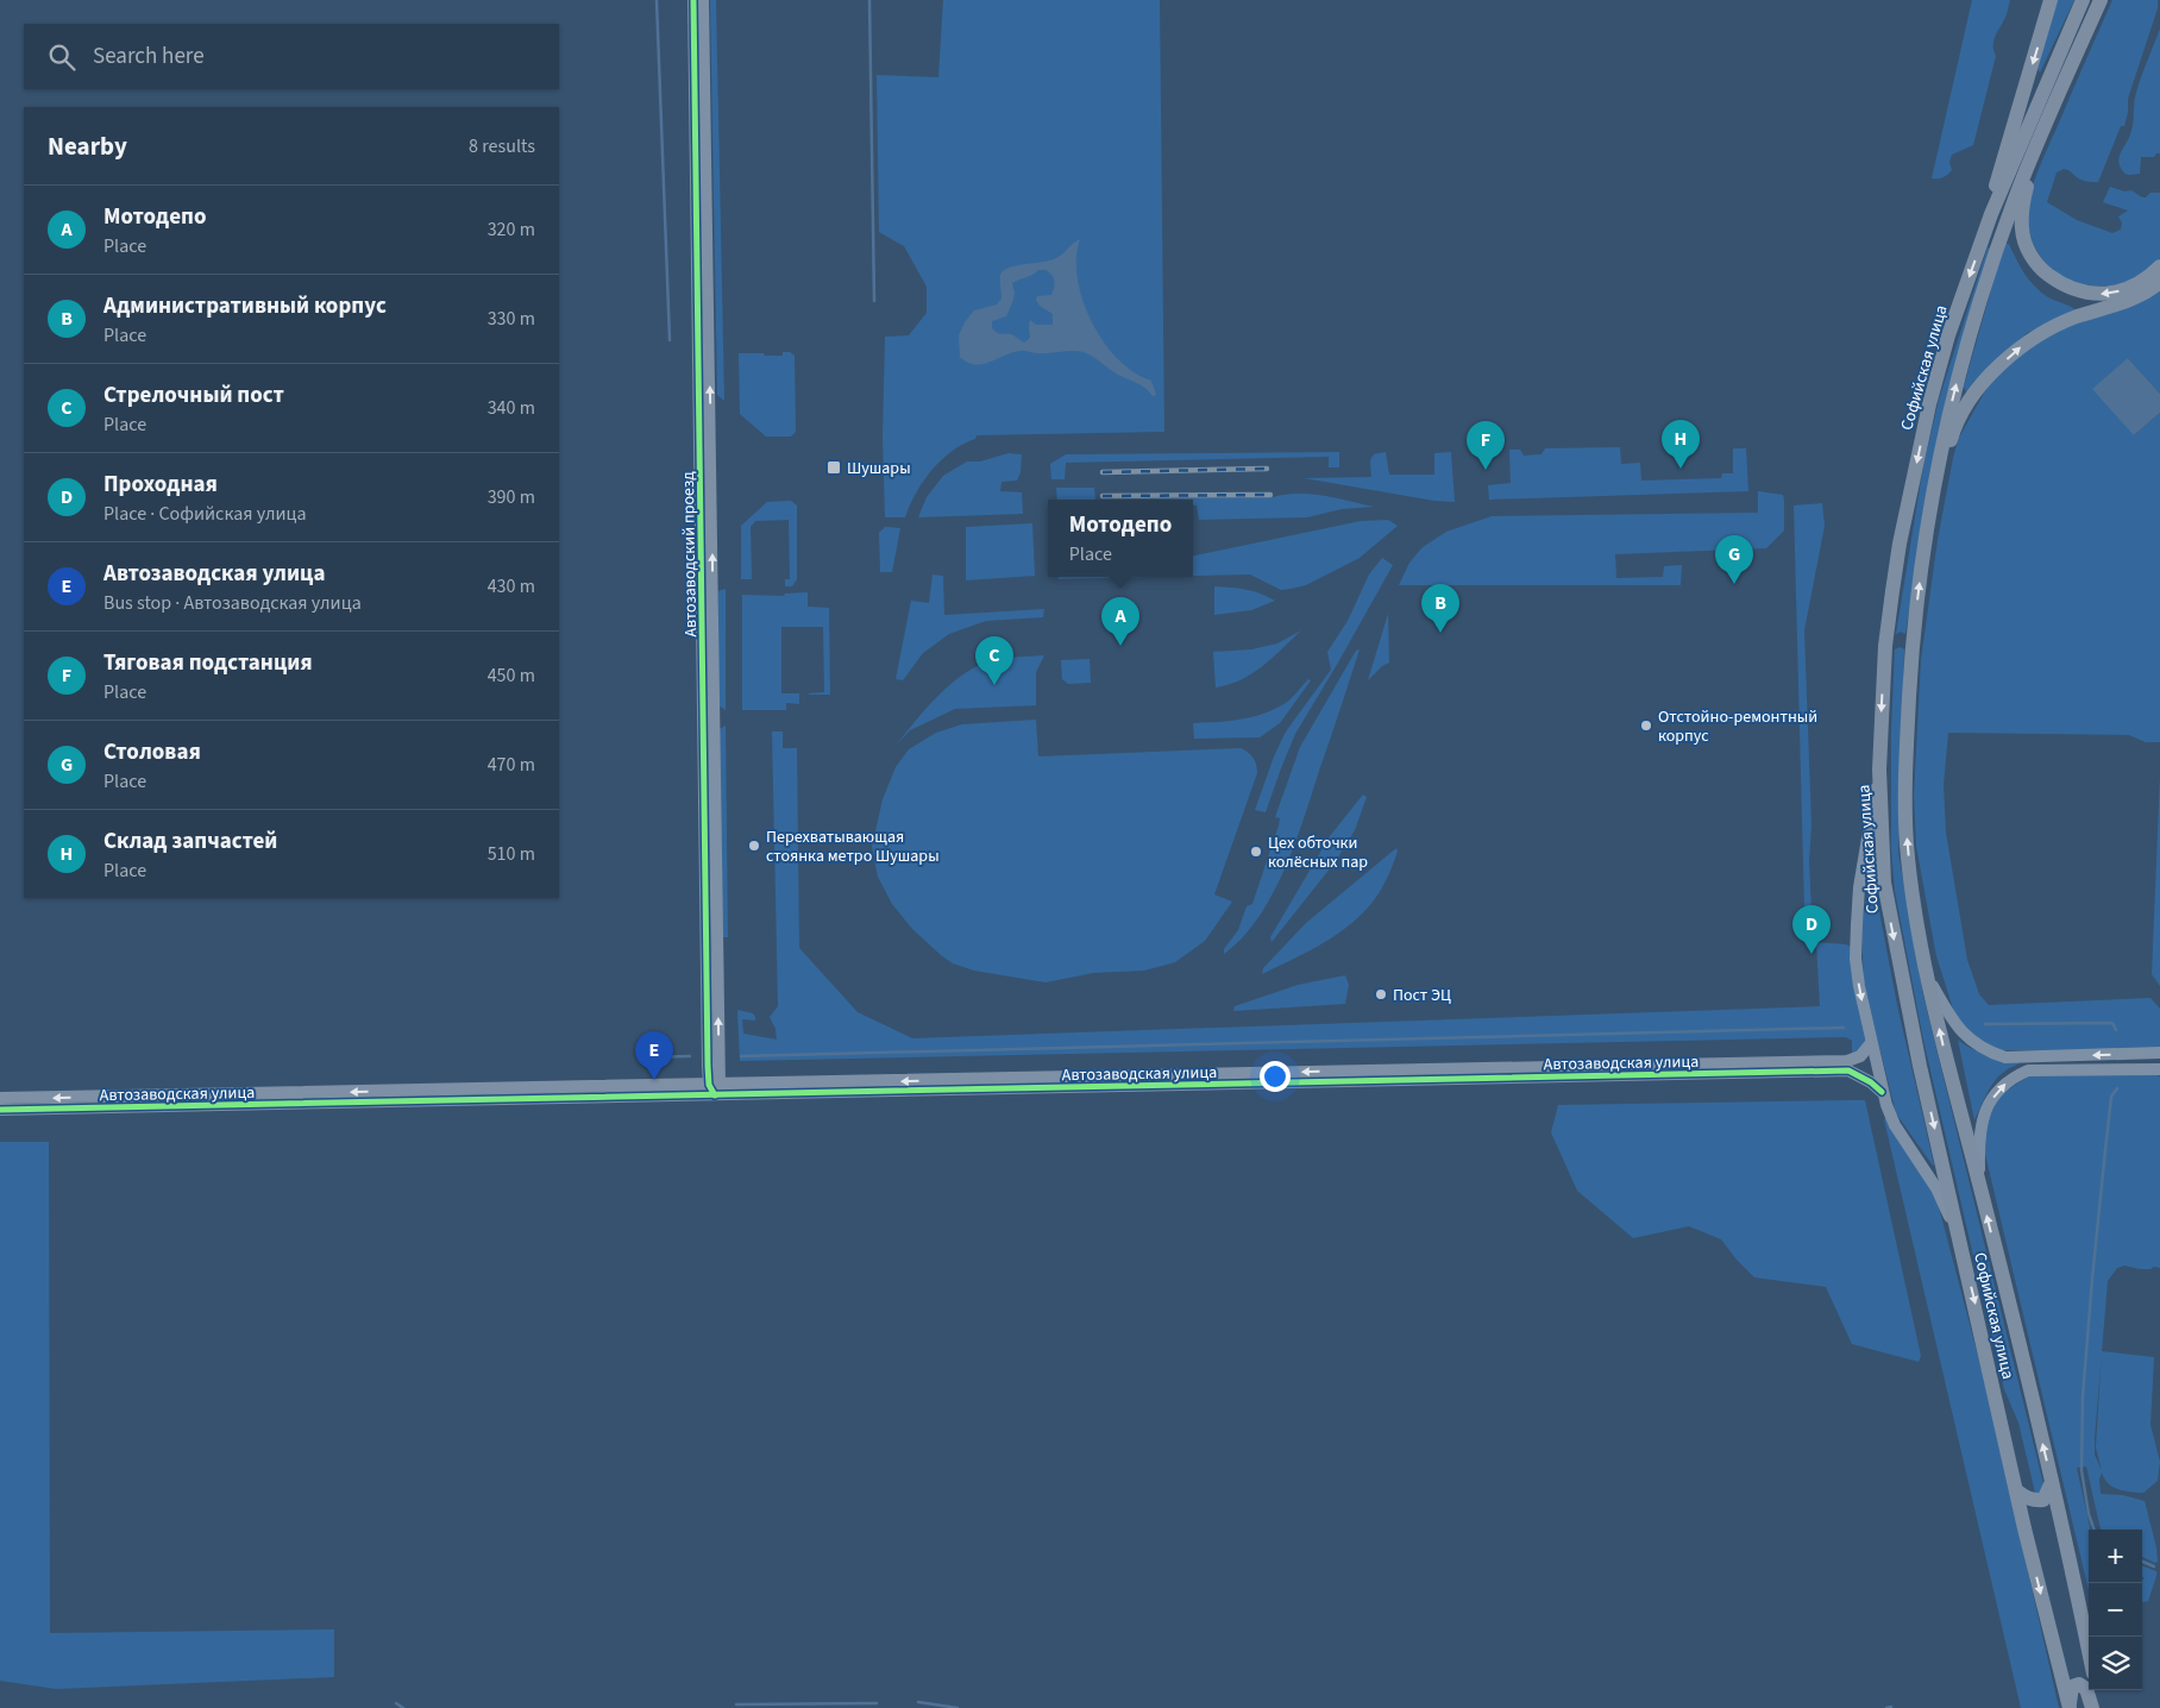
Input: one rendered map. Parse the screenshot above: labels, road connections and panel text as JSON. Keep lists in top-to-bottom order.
{
  "streets": {
    "main road": ["Софийская улица"],
    "street": ["Автозаводский проезд", "Автозаводская улица"]
  },
  "crossings": [
    ["Автозаводский проезд", "Автозаводская улица"]
  ],
  "places": {
    "transit": ["Шушары"],
    "other": [
      "Отстойно-ремонтный корпус",
      "Перехватывающая стоянка метро Шушары",
      "Цех обточки колёсных пар",
      "Пост ЭЦ"
    ]
  },
  "page": {
    "search": "Search here",
    "heading": ["Nearby", "8 results"],
    "list": [
      {
        "mark": "A",
        "name": "Мотодепо",
        "note": "Place",
        "value": "320 m"
      },
      {
        "mark": "B",
        "name": "Административный корпус",
        "note": "Place",
        "value": "330 m"
      },
      {
        "mark": "C",
        "name": "Стрелочный пост",
        "note": "Place",
        "value": "340 m"
      },
      {
        "mark": "D",
        "name": "Проходная",
        "note": "Place · Софийская улица",
        "value": "390 m"
      },
      {
        "mark": "E",
        "name": "Автозаводская улица",
        "note": "Bus stop · Автозаводская улица",
        "value": "430 m"
      },
      {
        "mark": "F",
        "name": "Тяговая подстанция",
        "note": "Place",
        "value": "450 m"
      },
      {
        "mark": "G",
        "name": "Столовая",
        "note": "Place",
        "value": "470 m"
      },
      {
        "mark": "H",
        "name": "Склад запчастей",
        "note": "Place",
        "value": "510 m"
      }
    ],
    "pins": [
      "H",
      "F",
      "G",
      "B",
      "A",
      "C",
      "D",
      "E"
    ],
    "popup": ["Мотодепо", "Place"],
    "map_buttons": ["+", "−"]
  }
}
